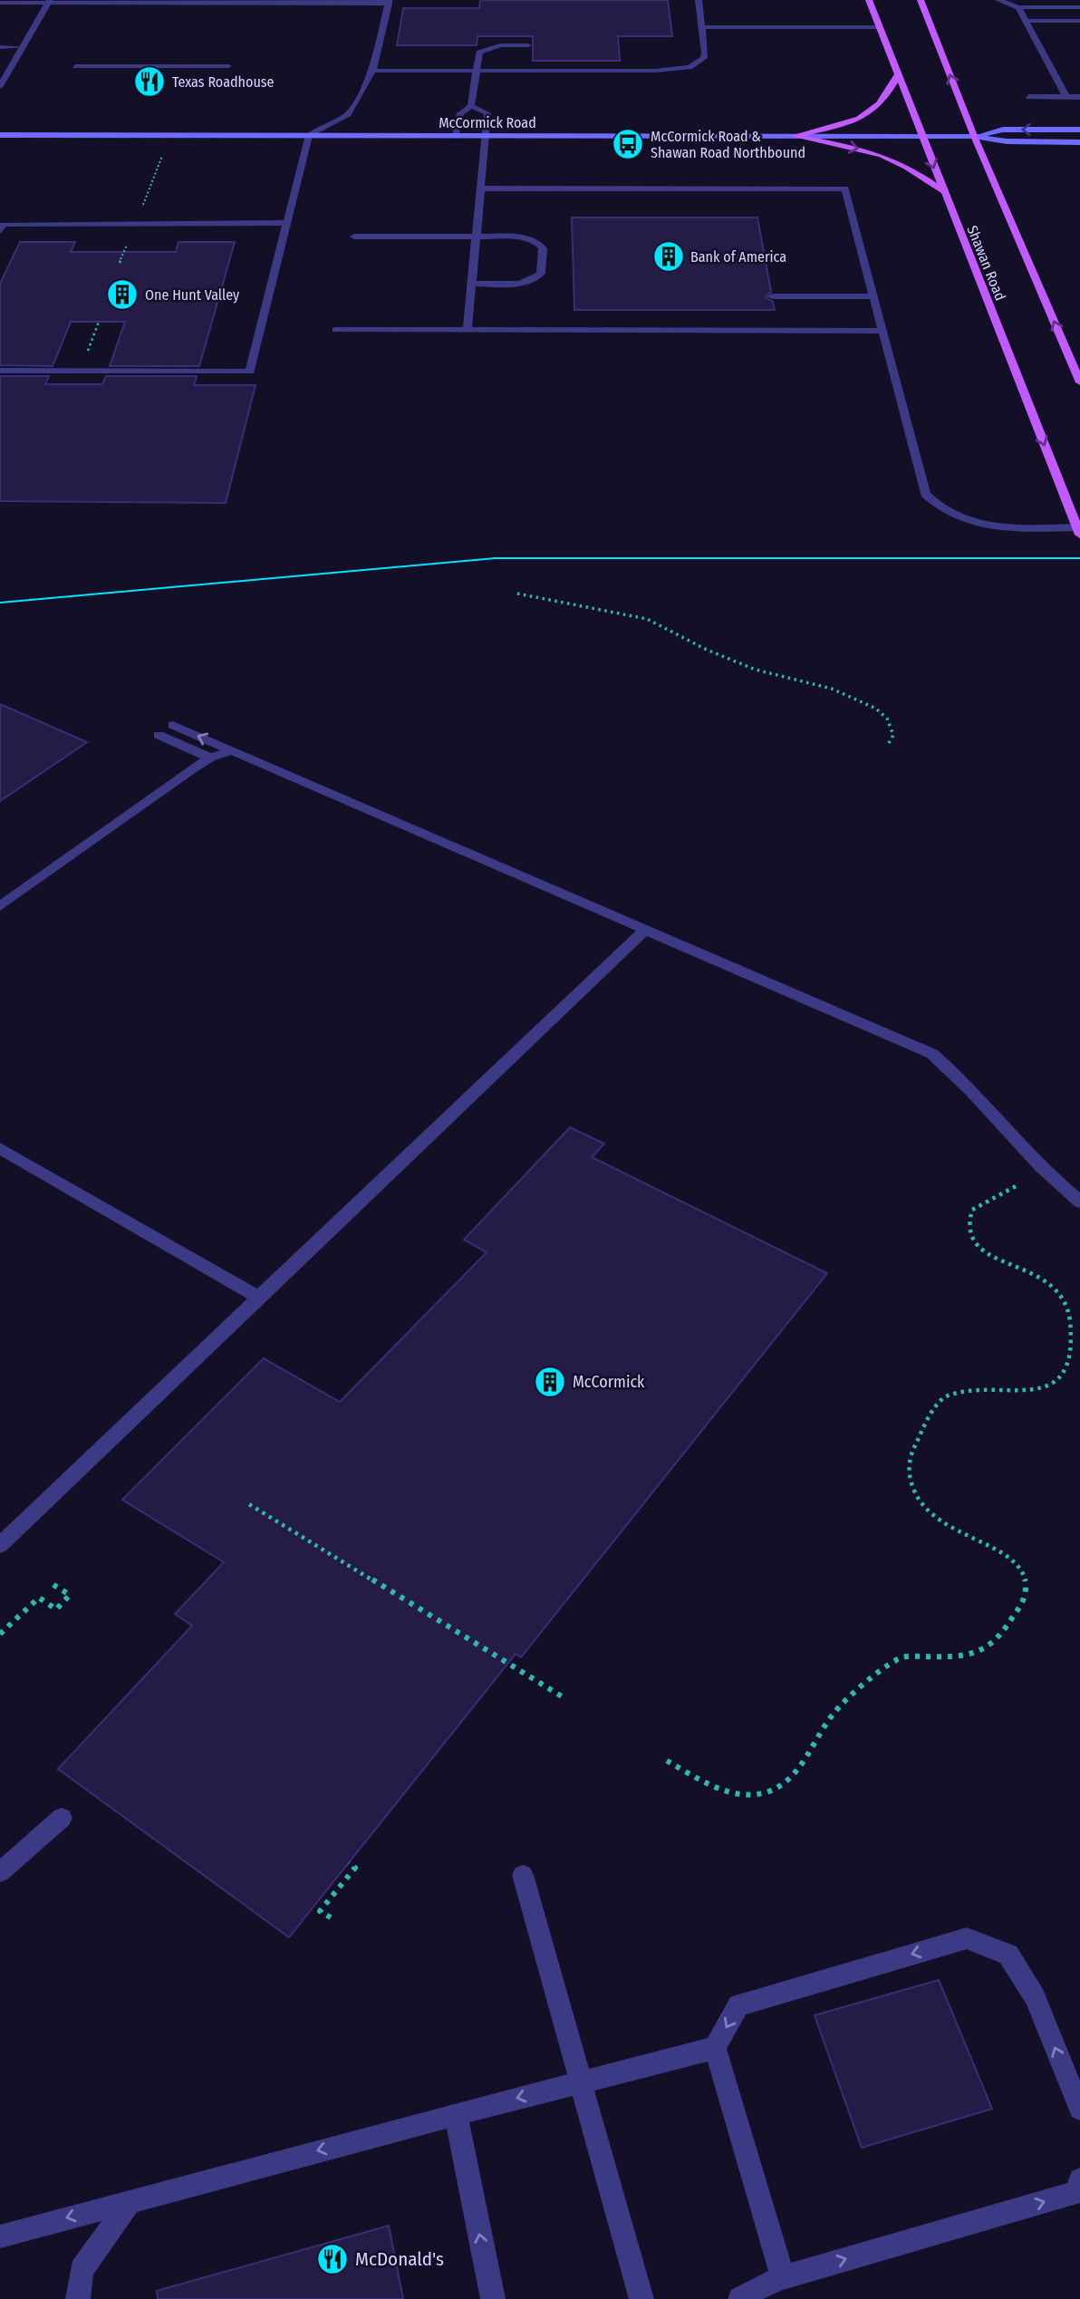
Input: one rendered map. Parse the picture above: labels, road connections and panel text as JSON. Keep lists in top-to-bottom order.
{
  "streets": {
    "main road": ["McCormick Road", "Shawan Road"]
  },
  "crossings": [
    ["McCormick Road", "Shawan Road"]
  ],
  "places": {
    "restaurant": ["Texas Roadhouse", "McDonald's"],
    "bus stop": ["McCormick Road & Shawan Road Northbound"],
    "building": ["Bank of America", "One Hunt Valley", "McCormick"]
  }
}
